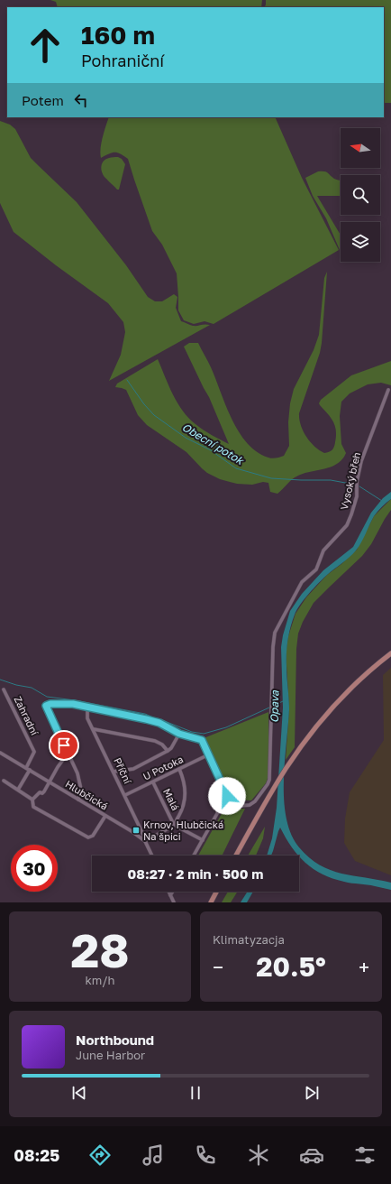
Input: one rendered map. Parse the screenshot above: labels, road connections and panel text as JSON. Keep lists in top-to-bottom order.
{
  "streets": {
    "street": [
      "Vysoký břeh",
      "Zahradní",
      "U Potoka",
      "Příční",
      "Hlubčická",
      "Malá"
    ]
  },
  "crossings": [
    ["Zahradní", "Hlubčická"],
    ["U Potoka", "Příční"],
    ["U Potoka", "Malá"],
    ["Příční", "Hlubčická"]
  ],
  "water": ["Obecní potok", "Opava"],
  "places": {
    "transit": ["Krnov, Hlubčická Na špici"]
  },
  "north": "left",
  "page": {
    "turn": ["160 m", "Pohraniční"],
    "then": "Potem",
    "limit": "30",
    "trip": "08:27 · 2 min · 500 m",
    "tile": [
      ["28", "km/h"],
      "Klimatyzacja"
    ],
    "heat": ["−", "20.5°", "+"],
    "song": ["Northbound", "June Harbor"],
    "tabs": "08:25"
  }
}
